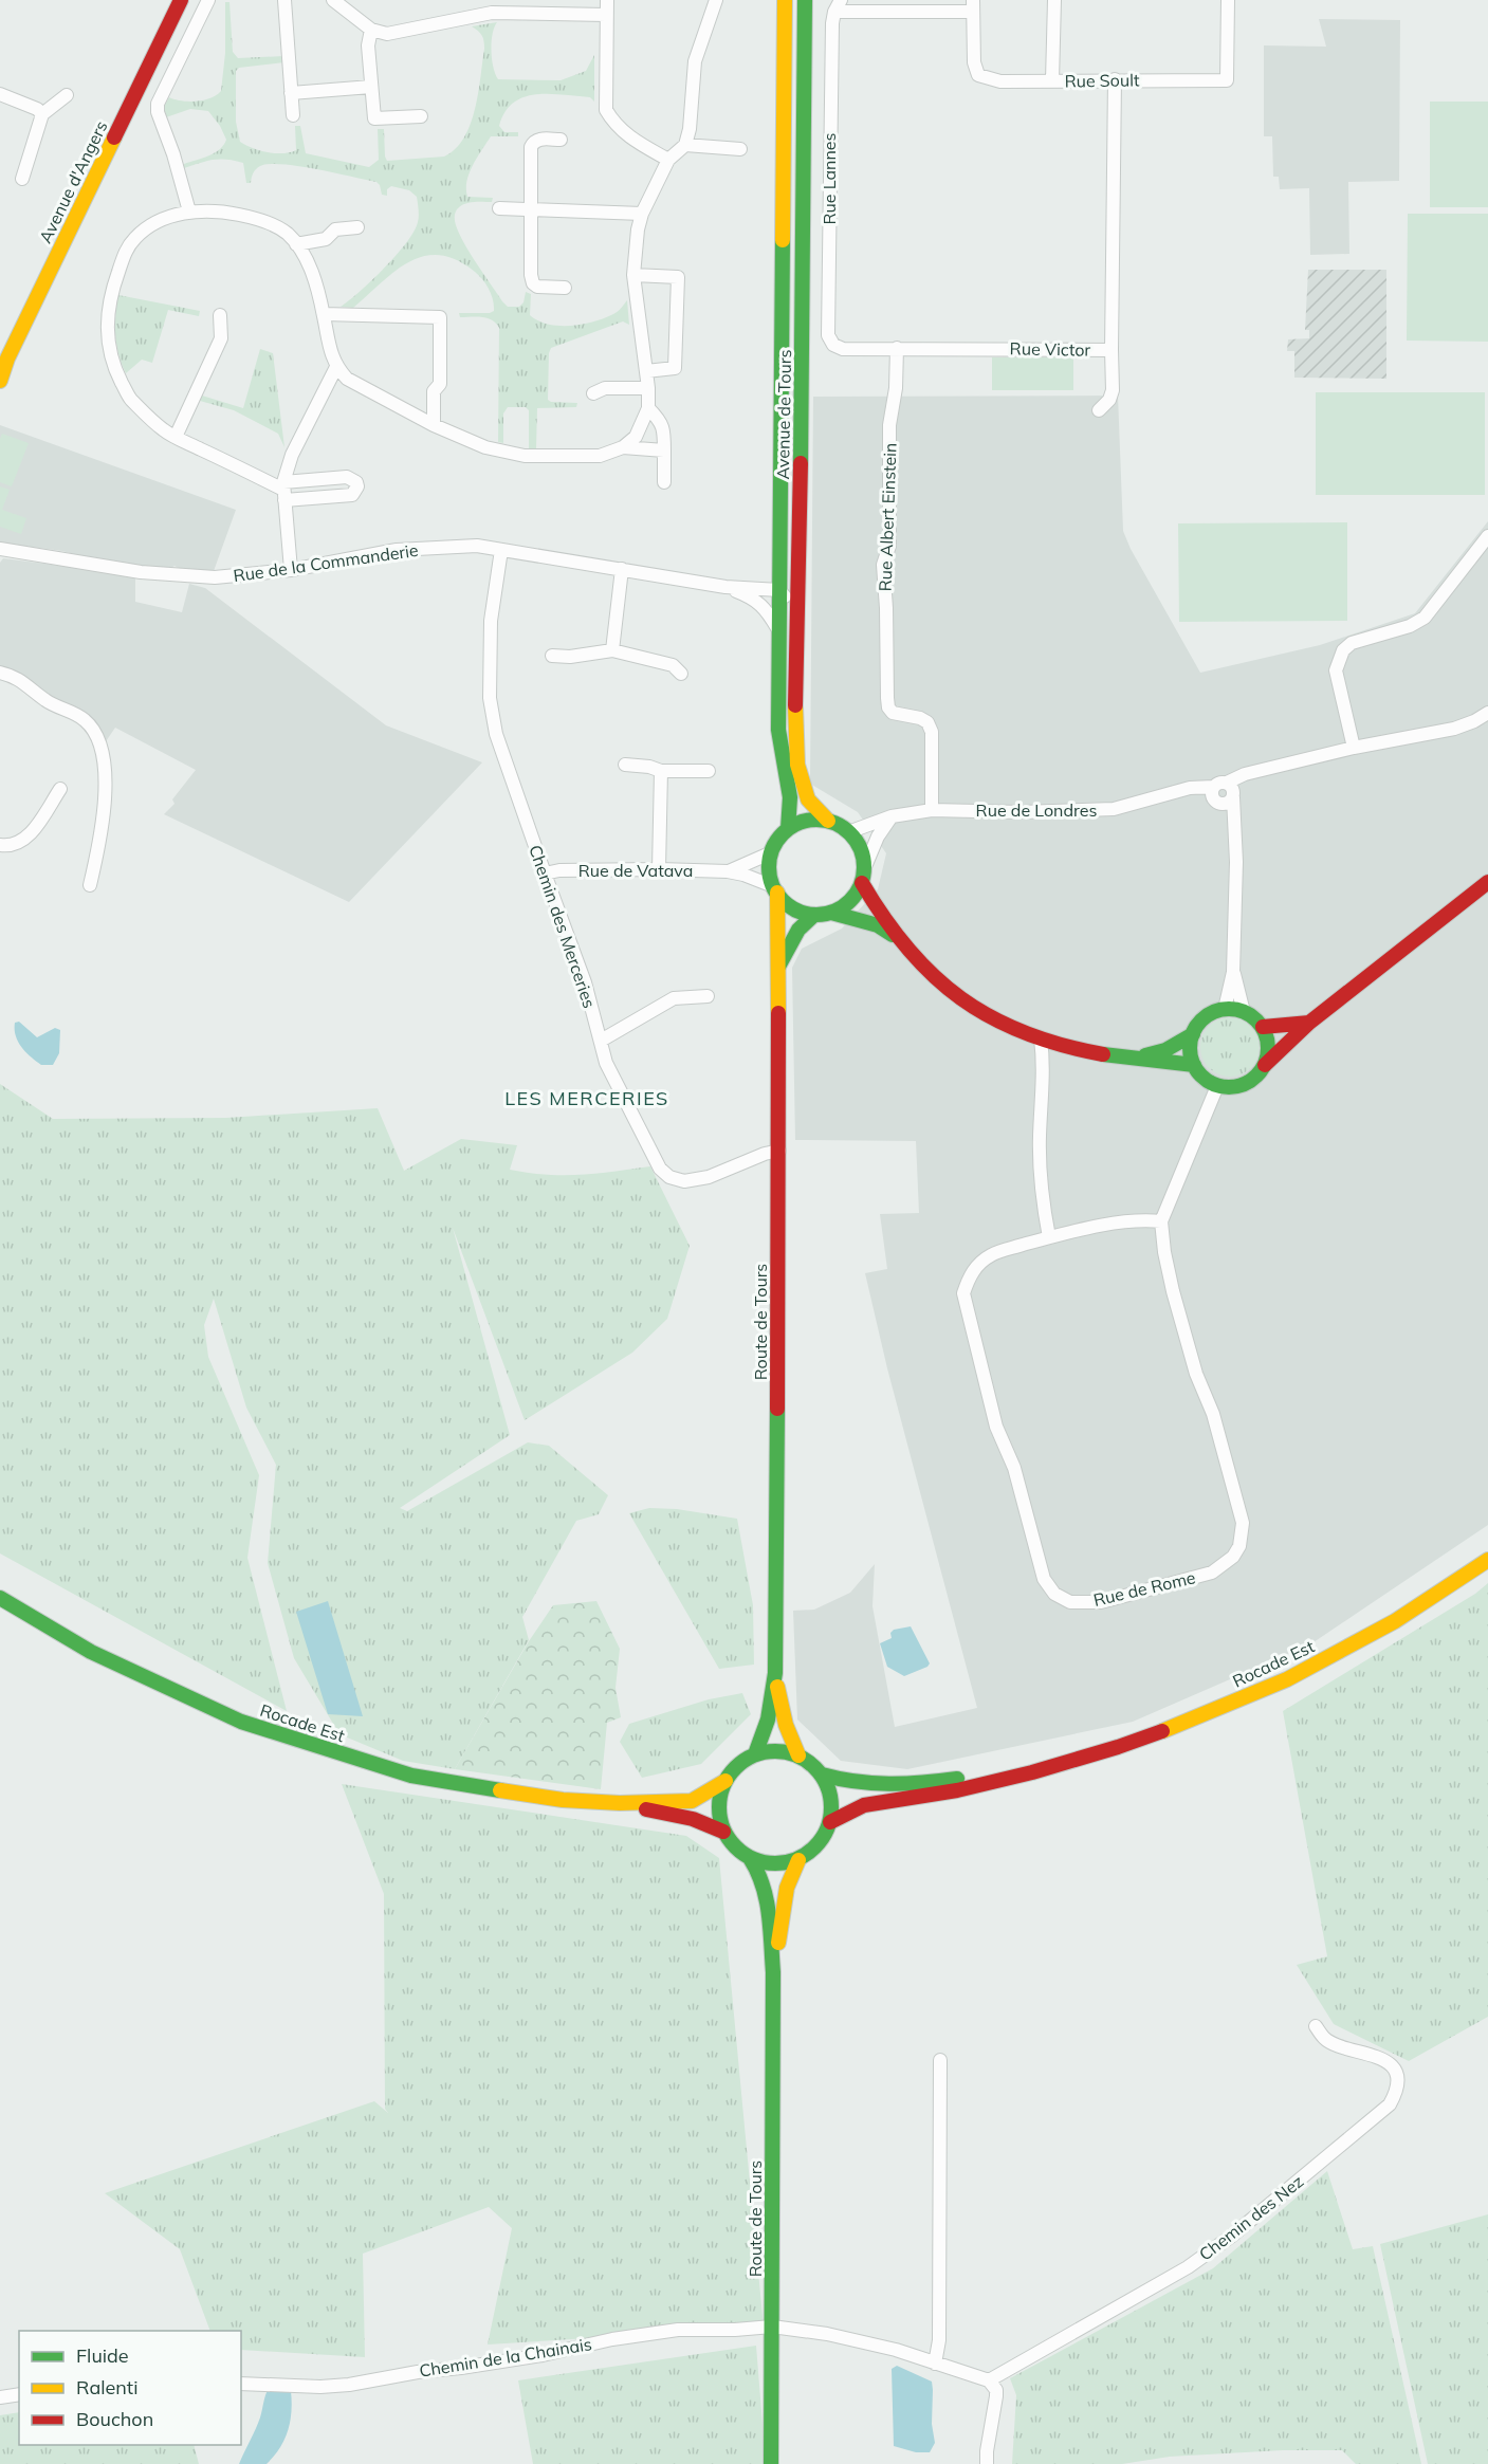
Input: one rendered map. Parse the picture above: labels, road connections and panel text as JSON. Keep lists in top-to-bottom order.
{
  "streets": {
    "main road": [
      "Avenue d'Angers",
      "Avenue de Tours",
      "Route de Tours",
      "Rocade Est"
    ],
    "street": [
      "Rue Soult",
      "Rue Lannes",
      "Rue Victor",
      "Rue Albert Einstein",
      "Rue de la Commanderie",
      "Rue de Londres",
      "Rue de Vatava",
      "Chemin des Merceries",
      "Rue de Rome",
      "Chemin des Nez",
      "Chemin de la Chainais"
    ]
  },
  "crossings": [
    ["Rue Soult", "Rue Lannes"],
    ["Rue Soult", "Rue Victor"],
    ["Rue Lannes", "Rue Victor"],
    ["Rue Victor", "Rue Albert Einstein"],
    ["Avenue de Tours", "Rue de la Commanderie"],
    ["Avenue de Tours", "Rue de Londres"],
    ["Avenue de Tours", "Rue de Vatava"],
    ["Avenue de Tours", "Route de Tours"],
    ["Rue Albert Einstein", "Rue de Londres"],
    ["Rue de la Commanderie", "Chemin des Merceries"],
    ["Rue de Londres", "Rue de Vatava"],
    ["Rue de Londres", "Route de Tours"],
    ["Rue de Vatava", "Chemin des Merceries"],
    ["Rue de Vatava", "Route de Tours"],
    ["Chemin des Merceries", "Route de Tours"],
    ["Route de Tours", "Rocade Est"],
    ["Route de Tours", "Chemin de la Chainais"],
    ["Chemin des Nez", "Chemin de la Chainais"]
  ],
  "districts": ["LES MERCERIES"],
  "legend": ["Fluide", "Ralenti", "Bouchon"]
}
